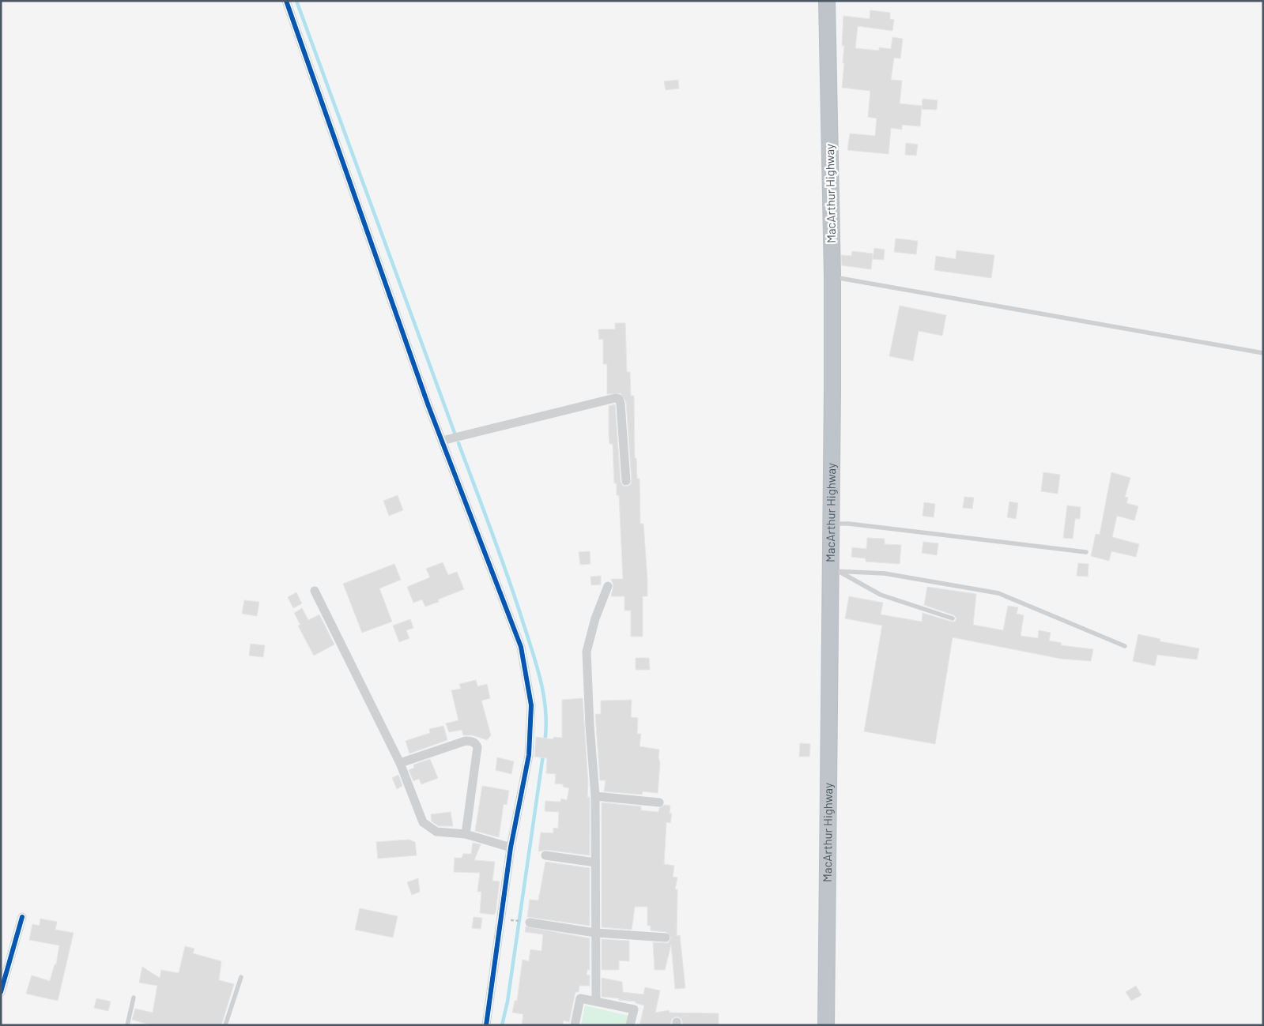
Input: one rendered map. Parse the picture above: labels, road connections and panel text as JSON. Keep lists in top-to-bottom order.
{
  "streets": {
    "highway": ["MacArthur Highway"]
  }
}
